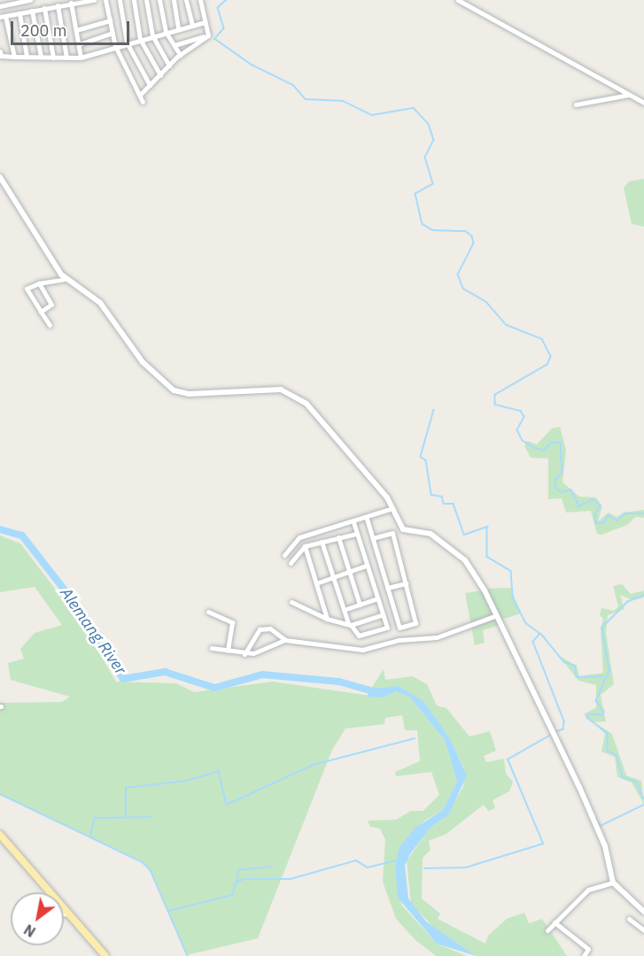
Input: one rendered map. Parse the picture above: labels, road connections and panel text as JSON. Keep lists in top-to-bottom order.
{
  "water": ["Alemang River"],
  "scale_bar": "200 m",
  "north": "bottom left"
}
